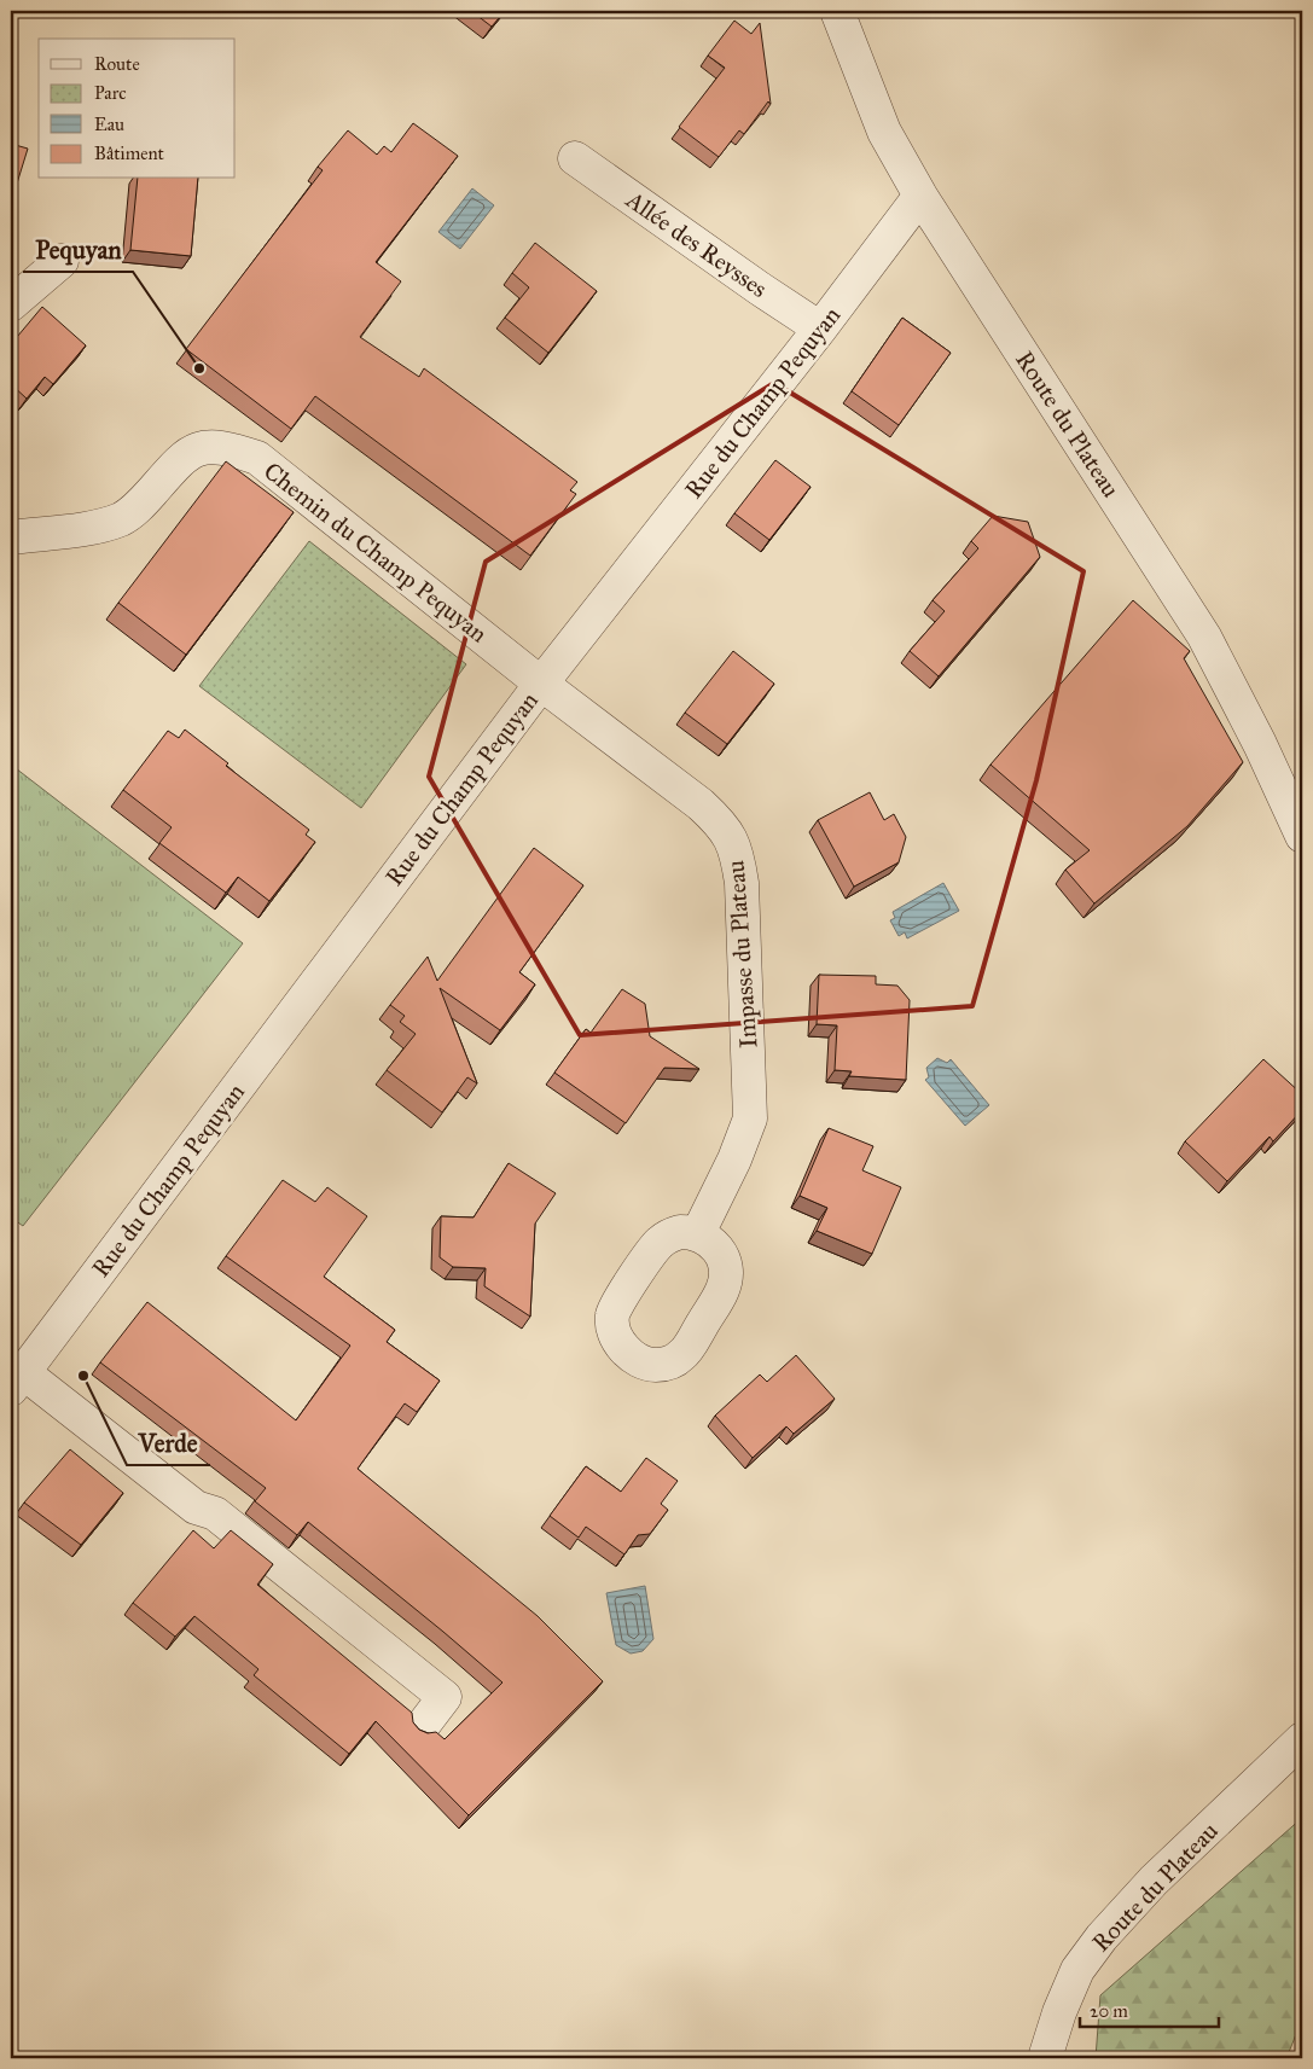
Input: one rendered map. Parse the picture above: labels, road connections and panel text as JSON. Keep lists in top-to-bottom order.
{
  "streets": {
    "street": [
      "Allée des Reysses",
      "Rue du Champ Pequyan",
      "Route du Plateau",
      "Chemin du Champ Pequyan",
      "Impasse du Plateau"
    ]
  },
  "crossings": [
    ["Allée des Reysses", "Rue du Champ Pequyan"],
    ["Rue du Champ Pequyan", "Route du Plateau"],
    ["Rue du Champ Pequyan", "Chemin du Champ Pequyan"],
    ["Rue du Champ Pequyan", "Impasse du Plateau"],
    ["Chemin du Champ Pequyan", "Impasse du Plateau"]
  ],
  "places": ["Pequyan", "Verde"],
  "legend": [
    "Route",
    "Parc",
    "Eau",
    "Bâtiment"
  ],
  "scale_bar": "20 m"
}
